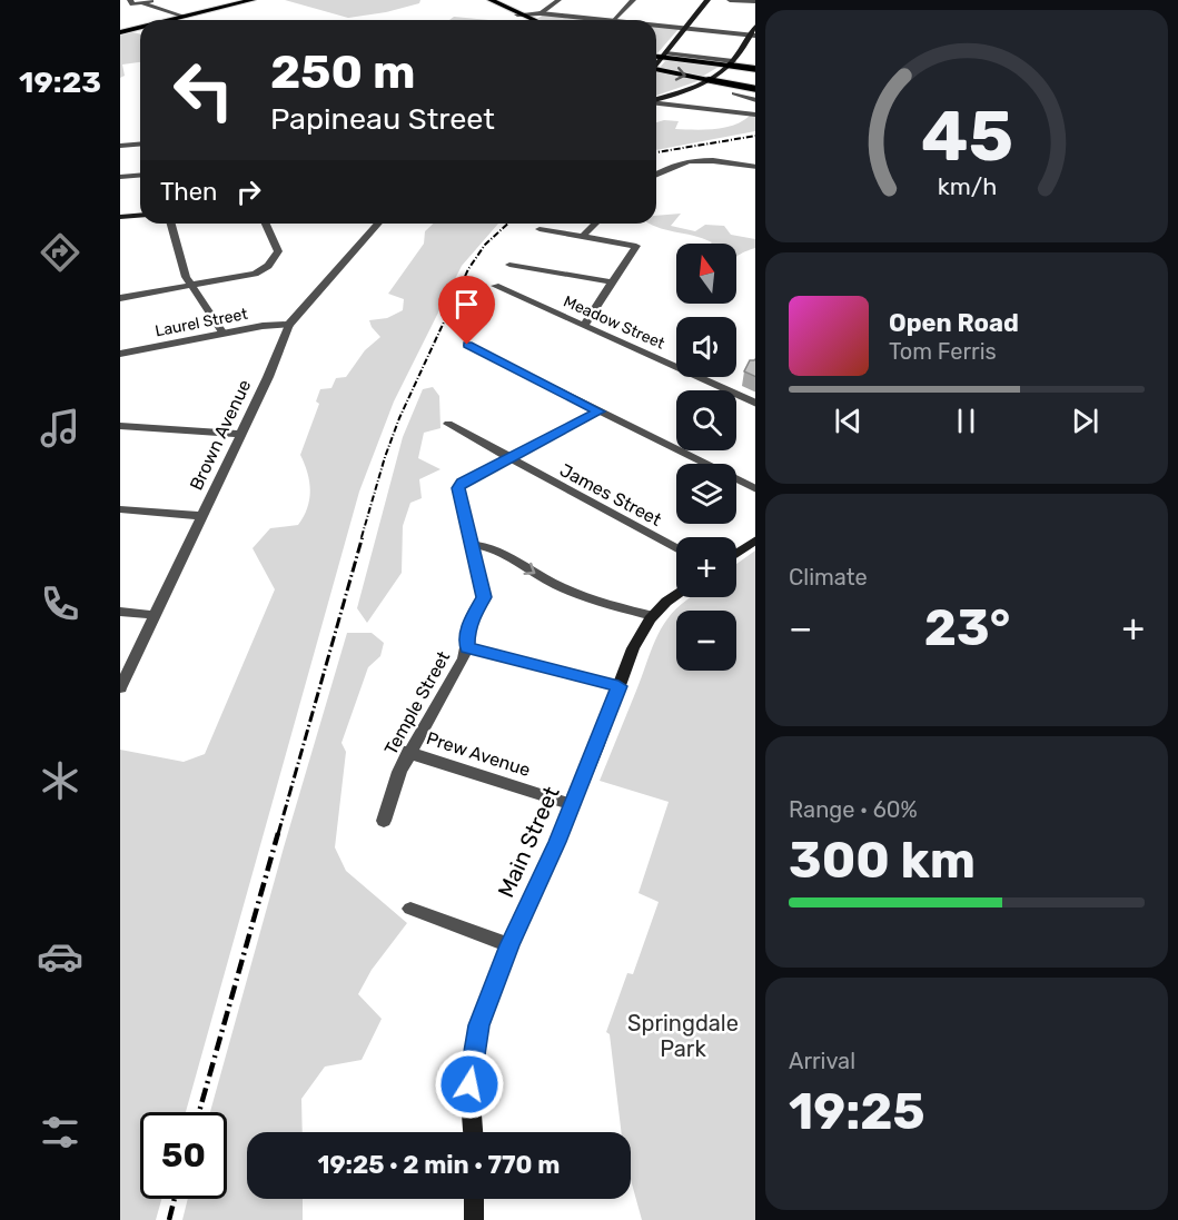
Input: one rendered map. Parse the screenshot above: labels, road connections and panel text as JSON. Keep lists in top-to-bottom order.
{
  "streets": {
    "main road": ["Main Street"],
    "street": [
      "Laurel Street",
      "Meadow Street",
      "Brown Avenue",
      "James Street",
      "Temple Street",
      "Prew Avenue"
    ]
  },
  "crossings": [
    ["Laurel Street", "Brown Avenue"],
    ["James Street", "Temple Street"],
    ["Temple Street", "Prew Avenue"],
    ["Prew Avenue", "Main Street"]
  ],
  "parks": ["Springdale Park"],
  "north": "top",
  "page": {
    "tabs": "19:23",
    "turn": ["250 m", "Papineau Street"],
    "then": "Then",
    "map_buttons": ["+", "−"],
    "song": ["Open Road", "Tom Ferris"],
    "tile": [
      "Climate",
      ["Range · 60%", "300 km"],
      ["Arrival", "19:25"]
    ],
    "heat": ["−", "23°", "+"],
    "limit": "50",
    "trip": "19:25 · 2 min · 770 m",
    "gauge": ["45", "km/h"]
  }
}
